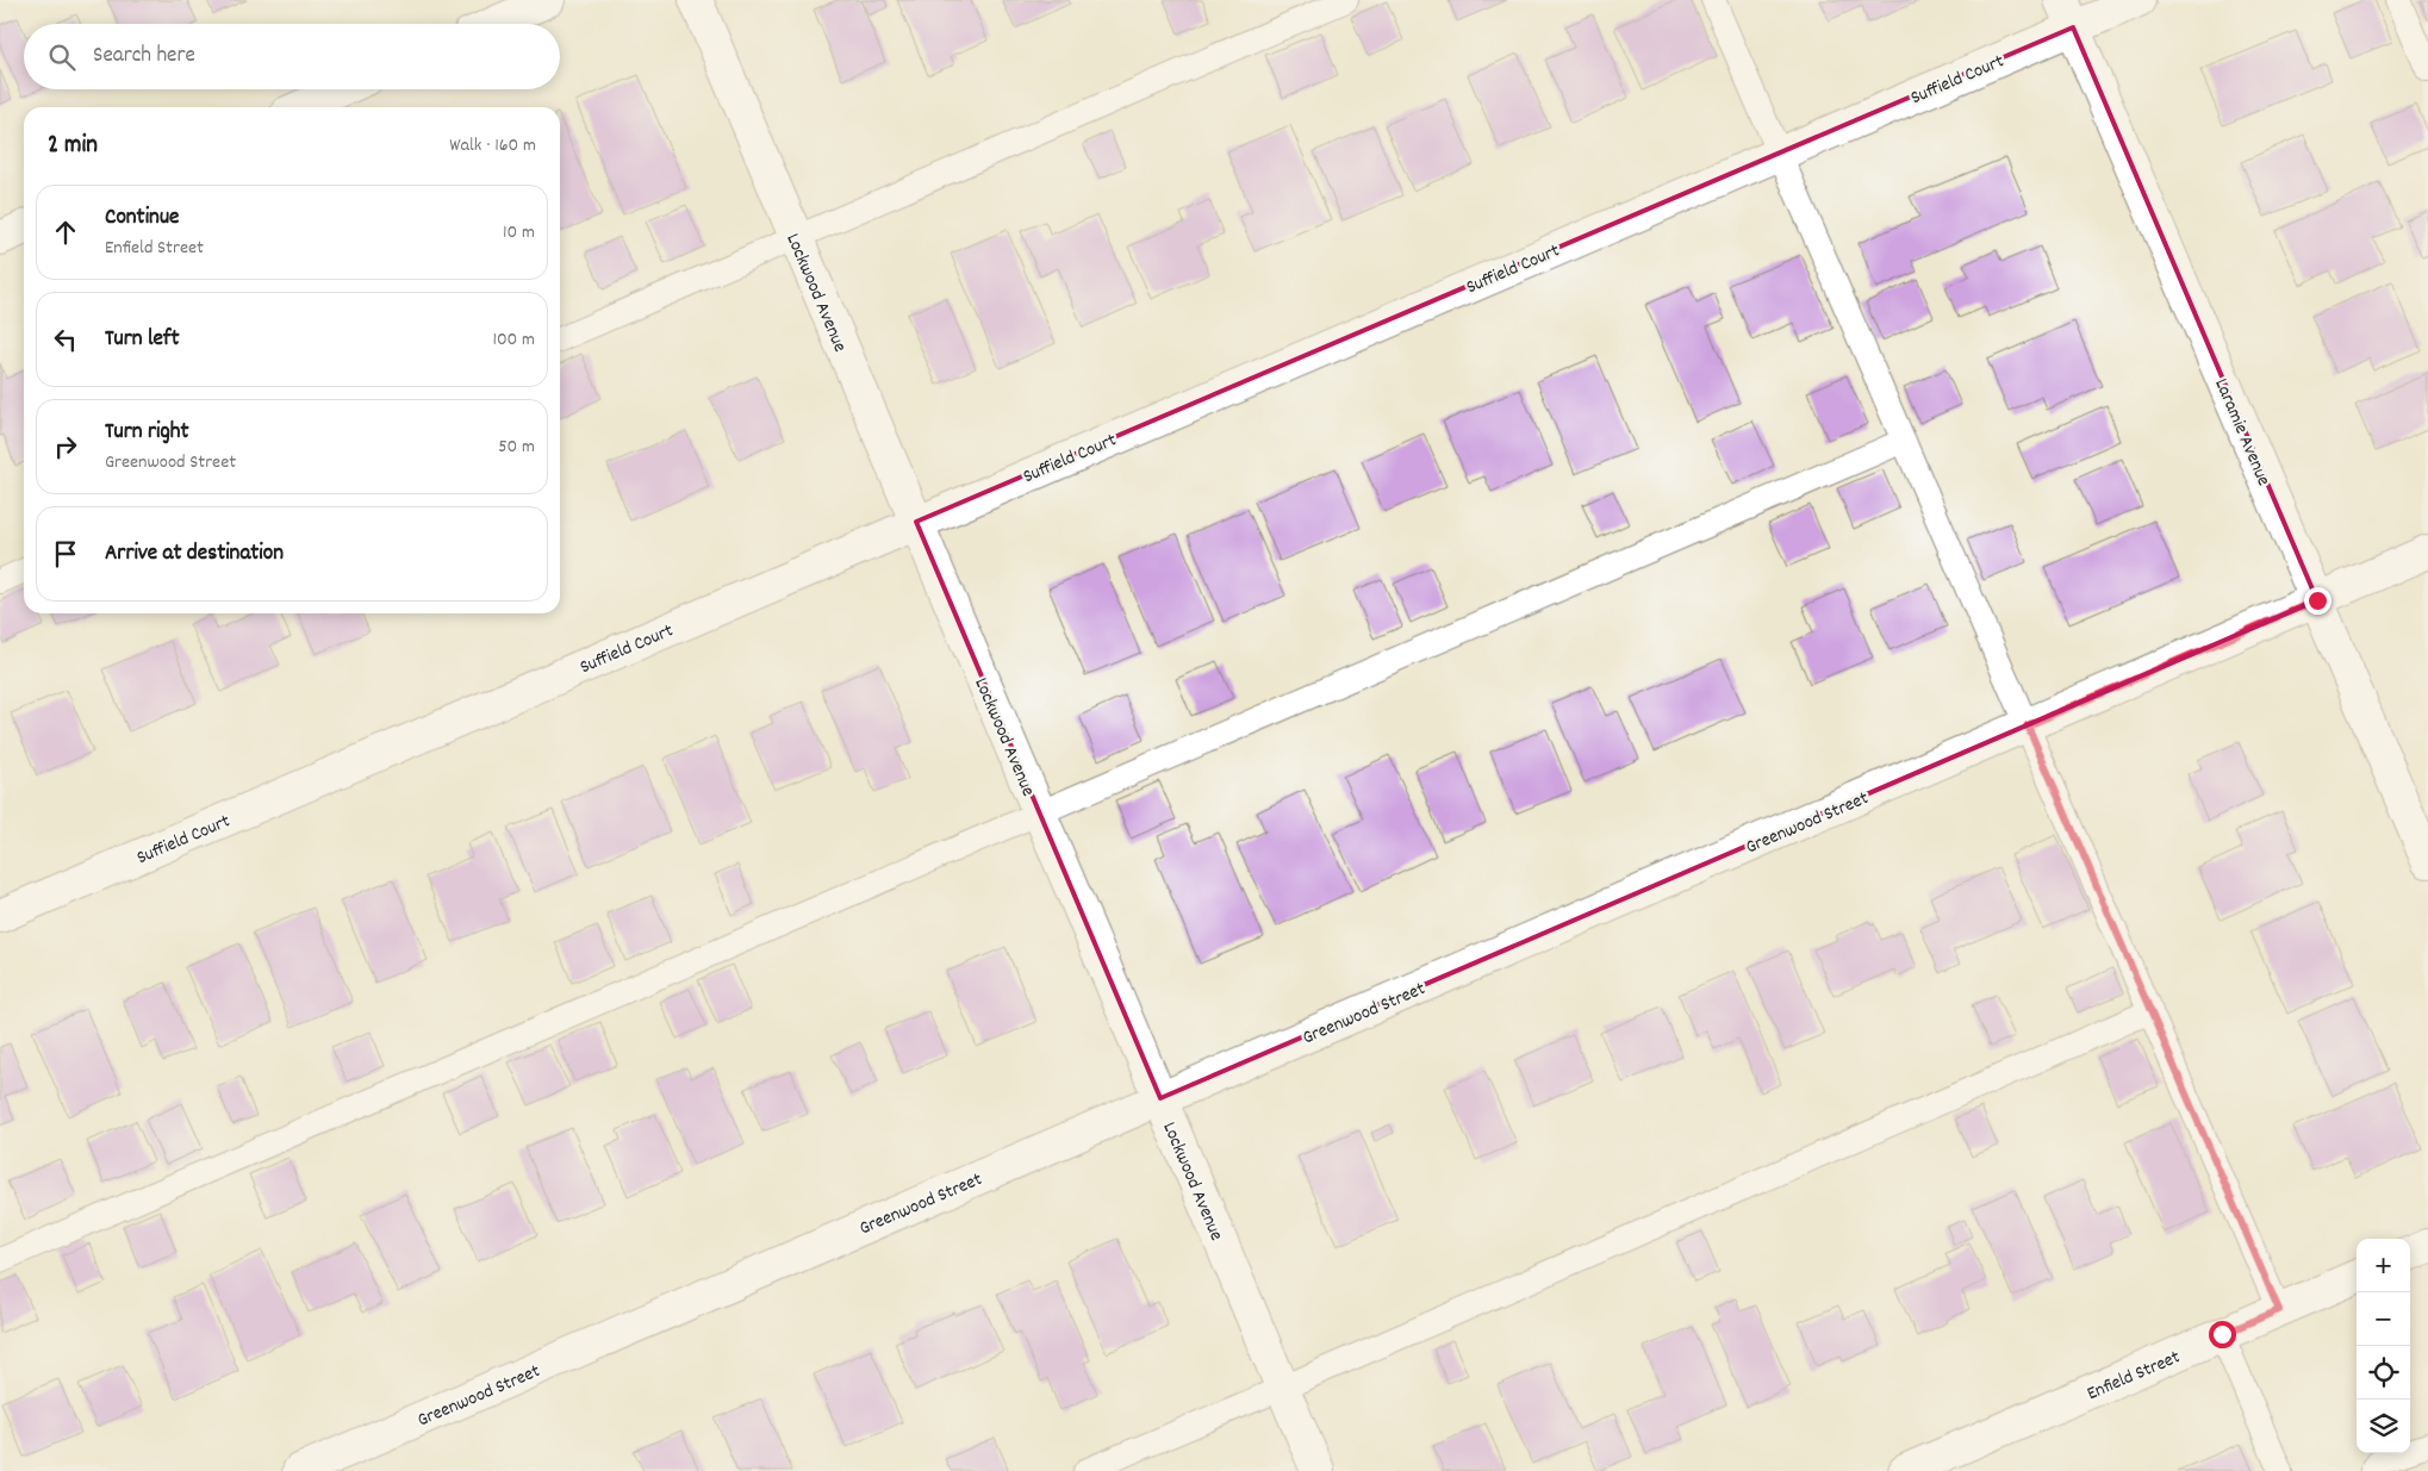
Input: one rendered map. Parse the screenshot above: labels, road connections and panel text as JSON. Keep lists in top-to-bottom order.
{
  "streets": {
    "street": [
      "Suffield Court",
      "Lockwood Avenue",
      "Laramie Avenue",
      "Greenwood Street",
      "Enfield Street"
    ]
  },
  "crossings": [
    ["Suffield Court", "Lockwood Avenue"],
    ["Suffield Court", "Laramie Avenue"],
    ["Lockwood Avenue", "Greenwood Street"],
    ["Laramie Avenue", "Greenwood Street"]
  ],
  "page": {
    "search": "Search here",
    "heading": ["2 min", "Walk · 160 m"],
    "list": [
      ["Continue", "Enfield Street", "10 m"],
      ["Turn left", "100 m"],
      ["Turn right", "Greenwood Street", "50 m"],
      "Arrive at destination"
    ],
    "map_buttons": ["+", "−"]
  }
}
